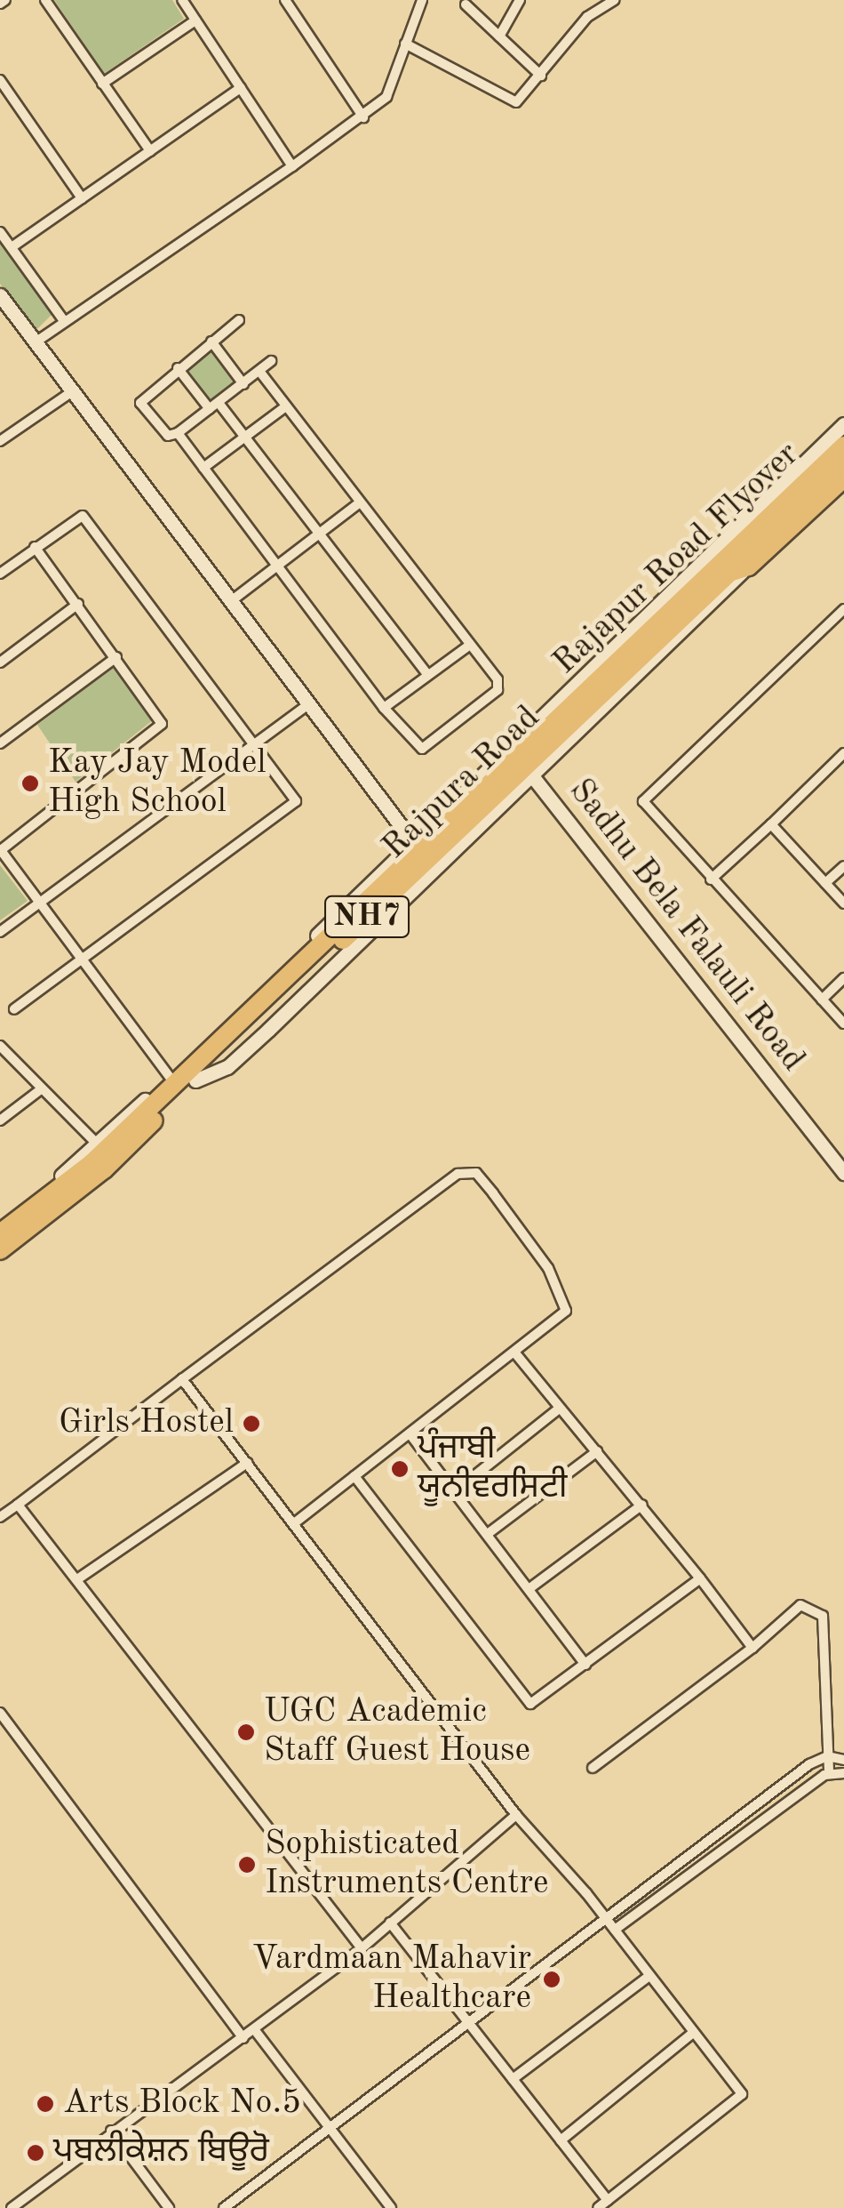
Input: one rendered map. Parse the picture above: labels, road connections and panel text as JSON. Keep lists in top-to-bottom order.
{
  "streets": {
    "highway": ["Rajapur Road Flyover", "Rajpura Road", "NH7"],
    "street": ["Sadhu Bela Falauli Road"]
  },
  "crossings": [
    ["Rajapur Road Flyover", "Rajpura Road"],
    ["Rajapur Road Flyover", "Sadhu Bela Falauli Road"],
    ["Rajpura Road", "Sadhu Bela Falauli Road"]
  ],
  "places": [
    "Kay Jay Model High School",
    "Girls Hostel",
    "ਪੰਜਾਬੀ ਯੂਨੀਵਰਸਿਟੀ",
    "UGC Academic Staff Guest House",
    "Sophisticated Instruments Centre",
    "Vardmaan Mahavir Healthcare",
    "Arts Block No.5",
    "ਪਬਲੀਕੇਸ਼ਨ ਬਿਊਰੋ"
  ]
}
